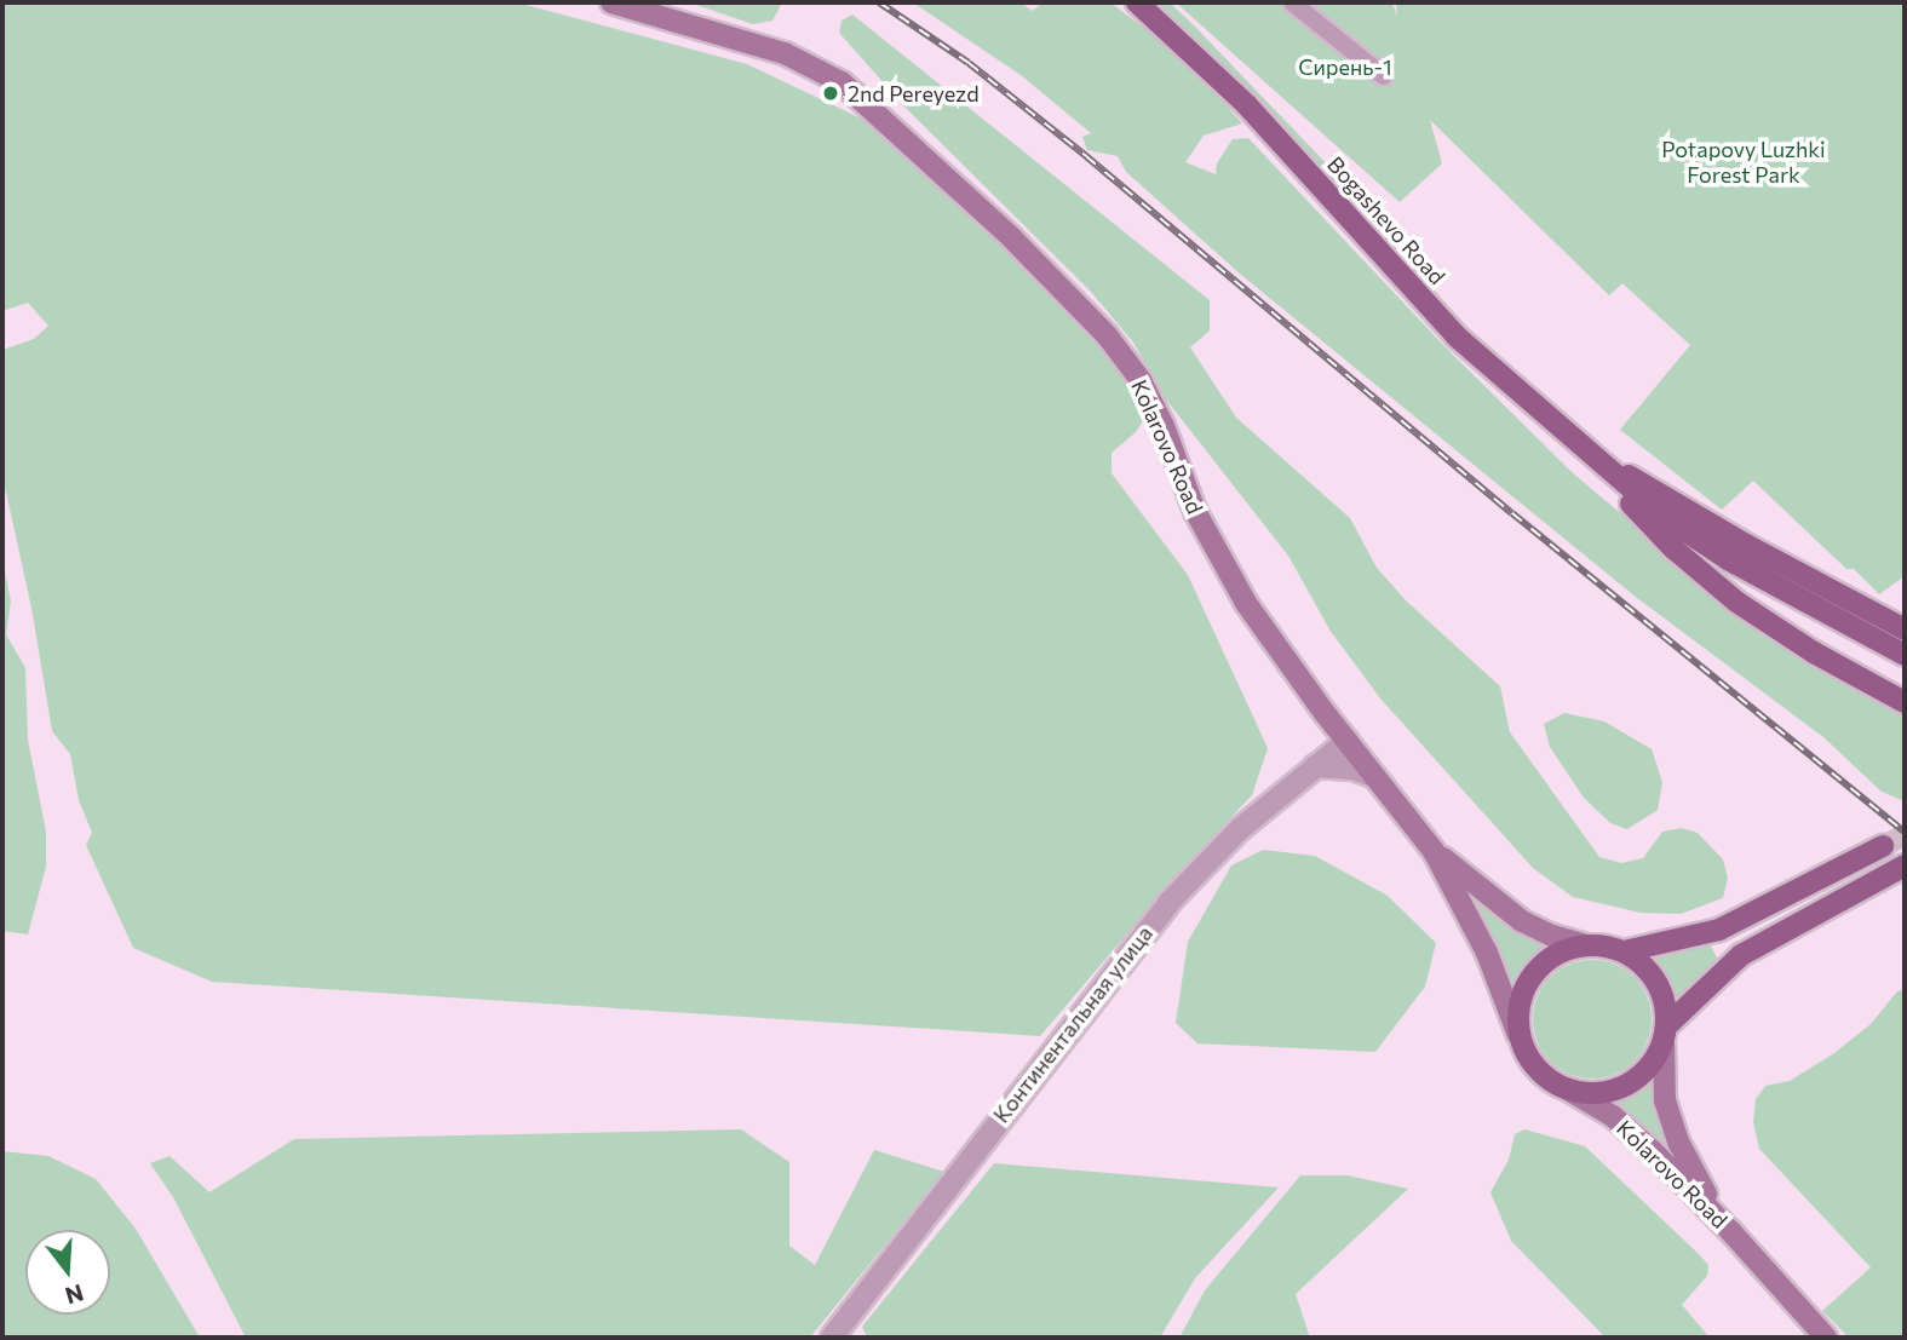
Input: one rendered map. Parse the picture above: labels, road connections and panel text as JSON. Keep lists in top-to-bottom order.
{
  "streets": {
    "main road": ["Bogashevo Road", "Kolarovo Road"],
    "street": ["Континентальная улица"]
  },
  "crossings": [
    ["Kolarovo Road", "Континентальная улица"]
  ],
  "parks": ["Сирень-1", "Potapovy Luzhki Forest Park"],
  "places": ["2nd Pereyezd"],
  "north": "bottom"
}
